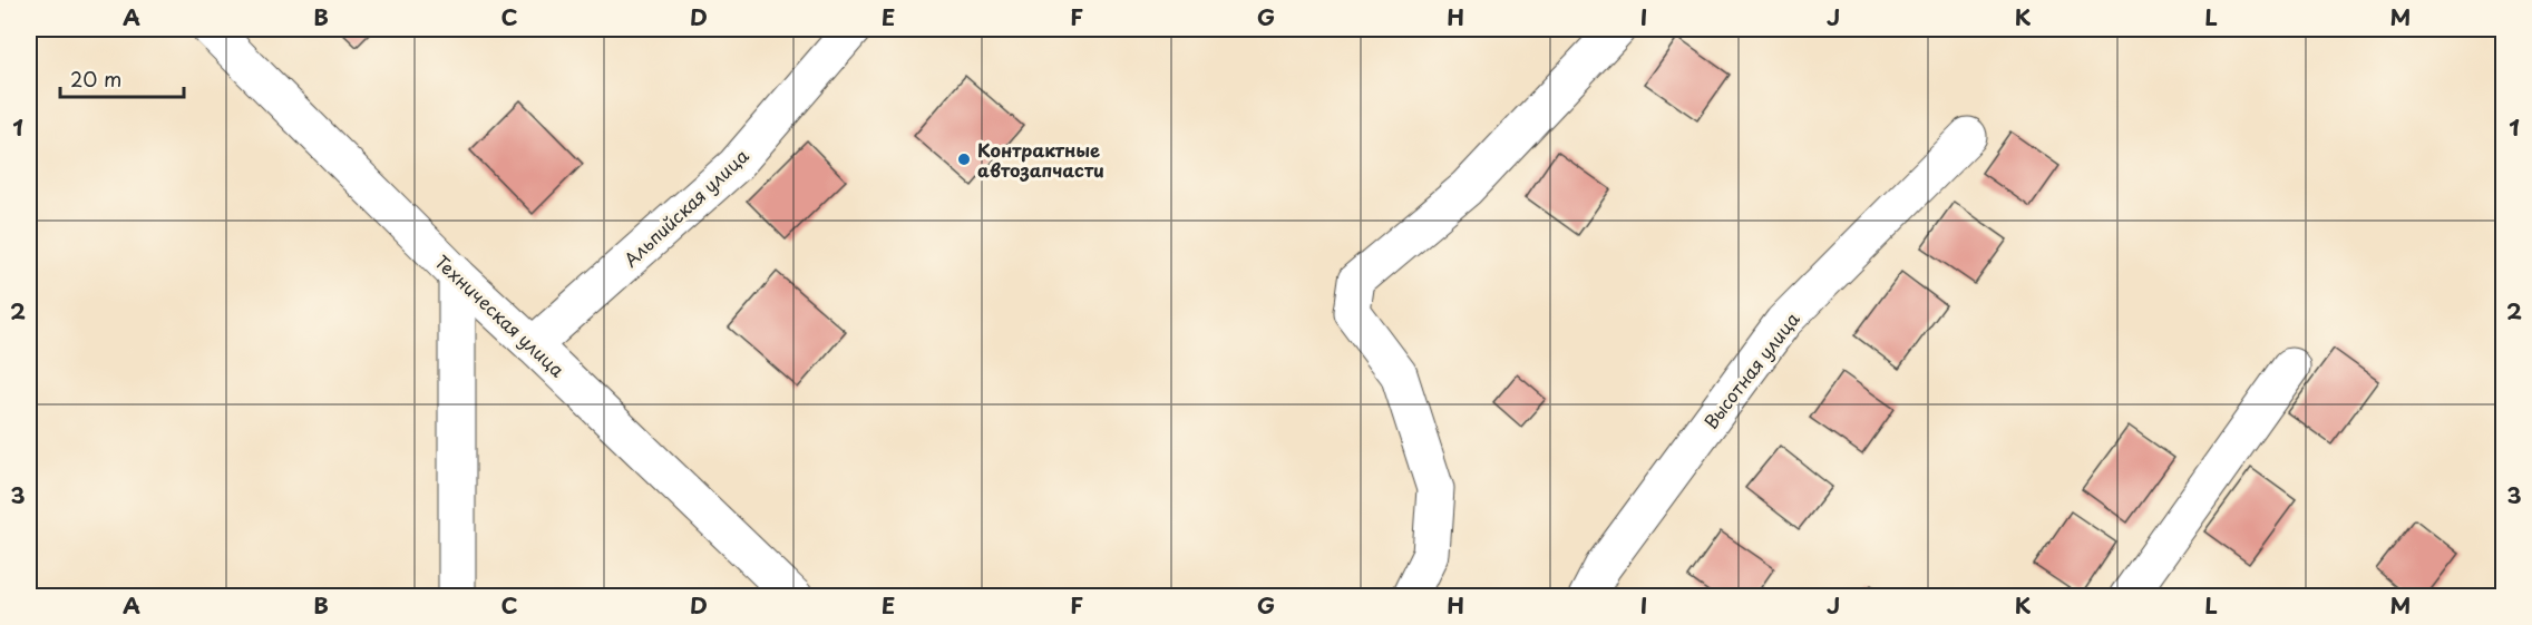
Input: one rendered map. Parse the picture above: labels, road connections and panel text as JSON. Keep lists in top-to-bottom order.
{
  "streets": {
    "street": ["Альпийская улица", "Техническая улица", "Высотная улица"]
  },
  "crossings": [
    ["Альпийская улица", "Техническая улица"]
  ],
  "places": ["Контрактные автозапчасти"],
  "scale_bar": "20 m",
  "grid": {
    "columns": [
      "A",
      "B",
      "C",
      "D",
      "E",
      "F",
      "G",
      "H",
      "I",
      "J",
      "K",
      "L",
      "M"
    ],
    "rows": ["1", "2", "3"]
  }
}
